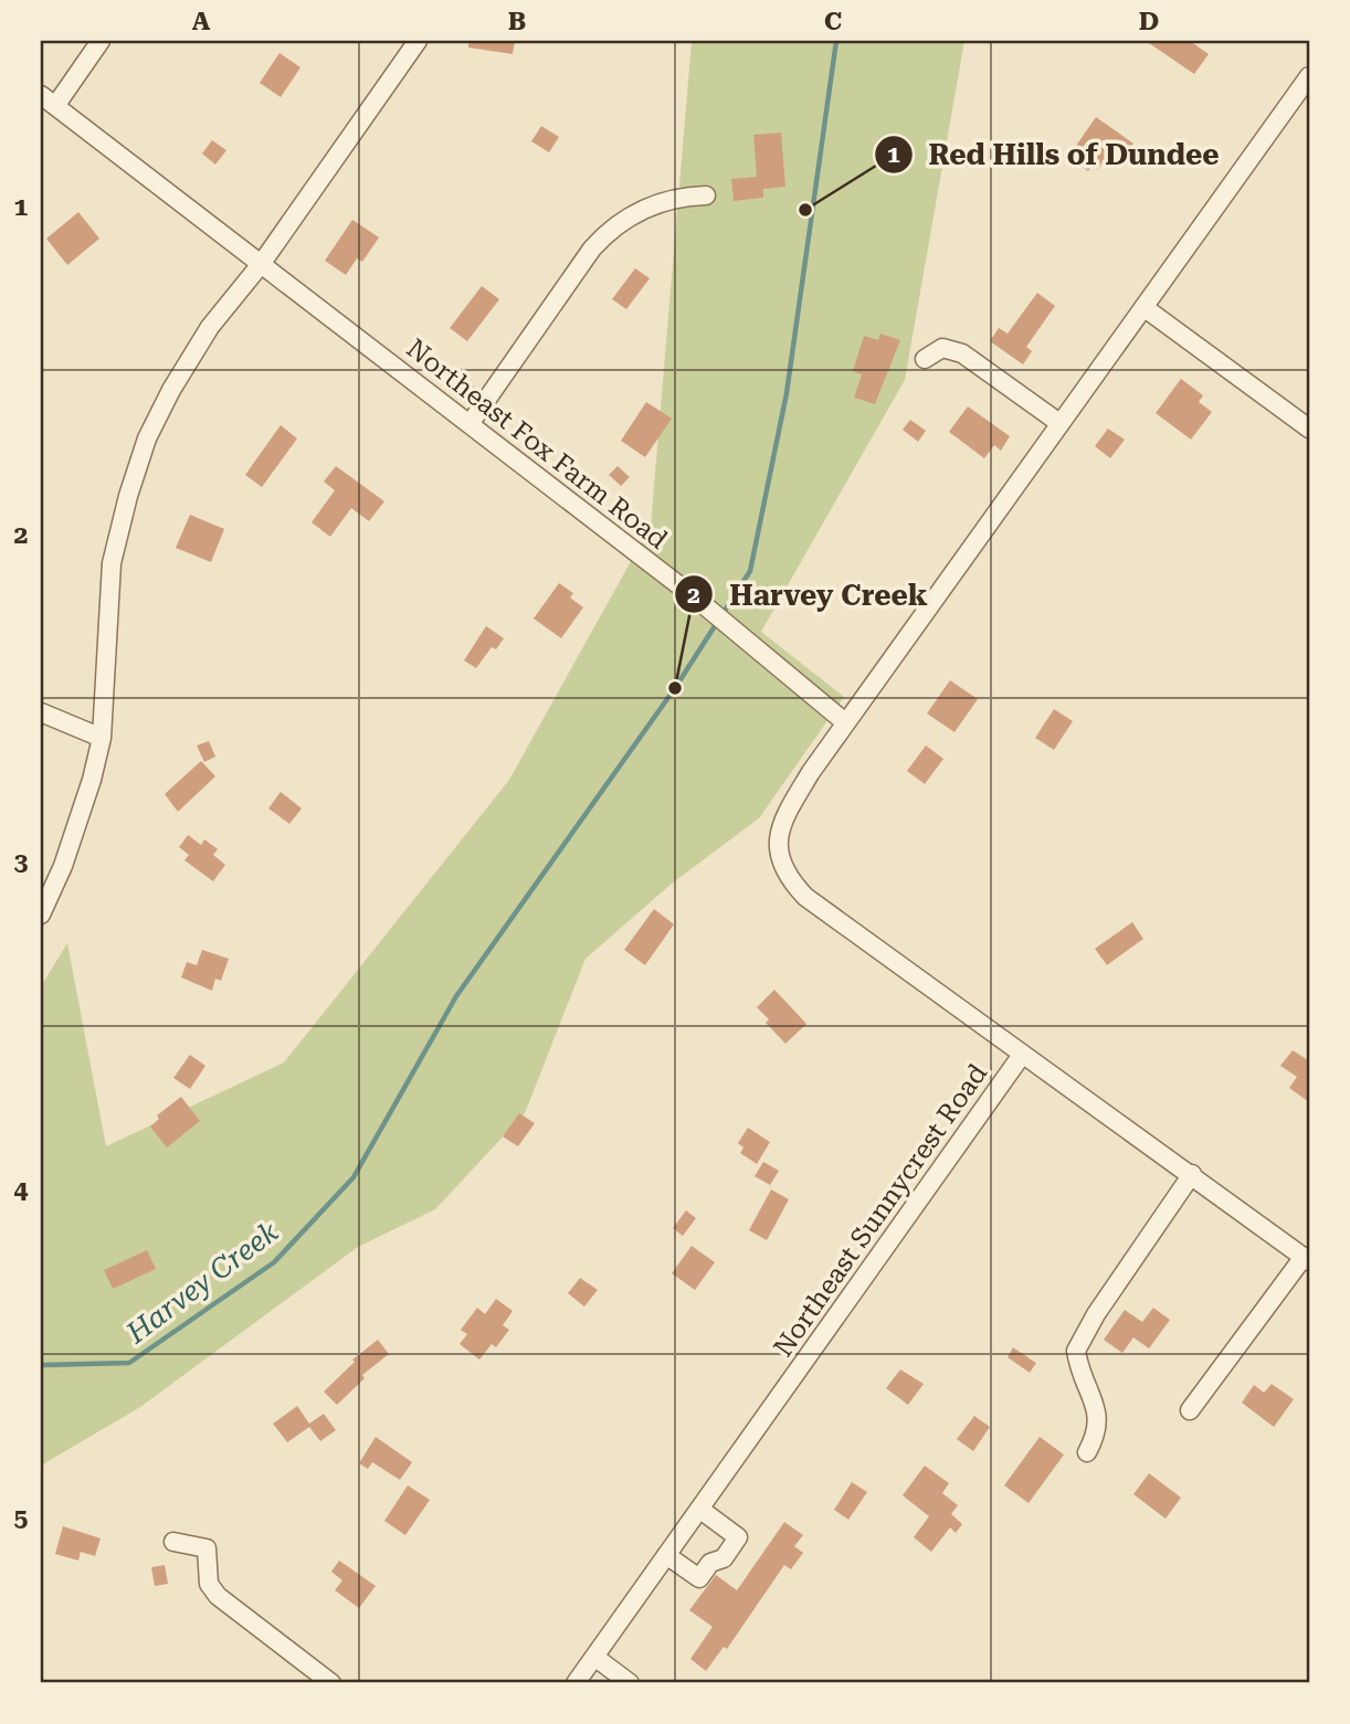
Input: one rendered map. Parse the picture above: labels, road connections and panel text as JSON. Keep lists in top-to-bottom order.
{
  "streets": {
    "street": ["Northeast Fox Farm Road", "Northeast Sunnycrest Road"]
  },
  "water": ["Harvey Creek"],
  "places": ["Red Hills of Dundee", "Harvey Creek"],
  "grid": {
    "columns": [
      "A",
      "B",
      "C",
      "D"
    ],
    "rows": [
      "1",
      "2",
      "3",
      "4",
      "5"
    ]
  }
}
